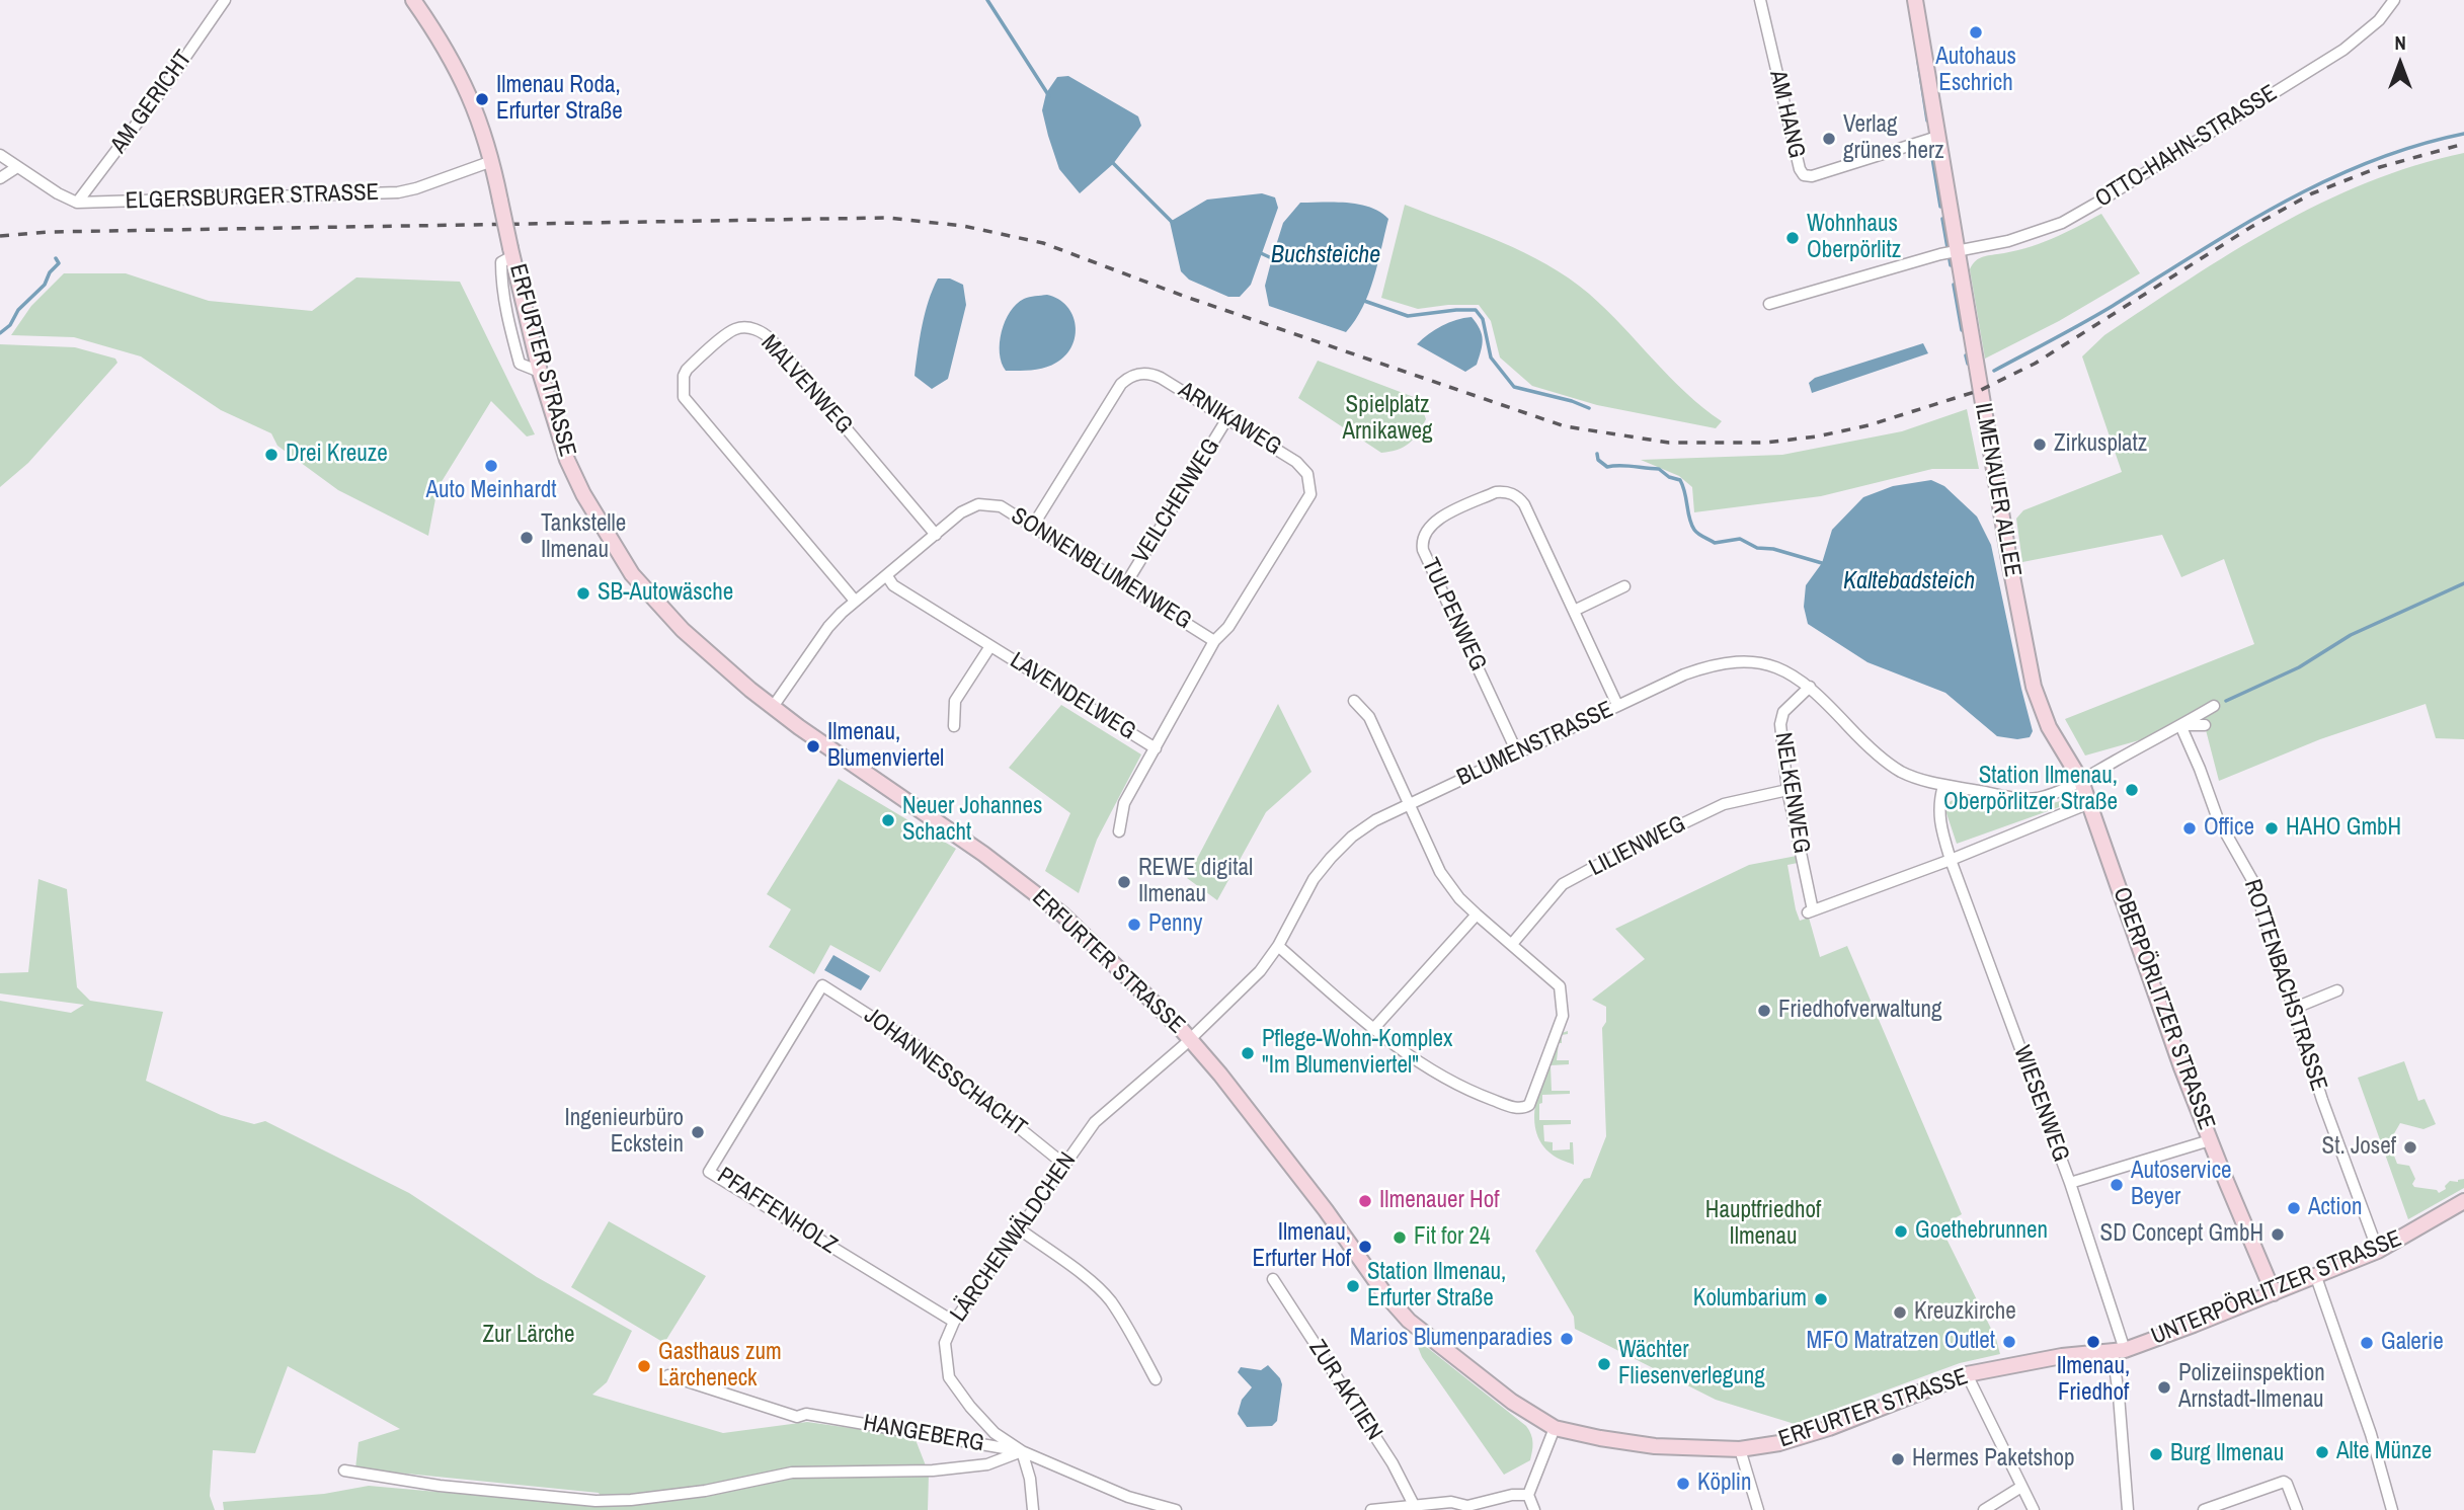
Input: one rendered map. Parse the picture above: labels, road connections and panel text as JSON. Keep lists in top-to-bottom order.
{
  "streets": {
    "main road": [
      "ERFURTER STRASSE",
      "ILMENAUER ALLEE",
      "OBERPÖRLITZER STRASSE",
      "UNTERPÖRLITZER STRASSE"
    ],
    "street": [
      "AM GERICHT",
      "AM HANG",
      "OTTO-HAHN-STRASSE",
      "ELGERSBURGER STRASSE",
      "MALVENWEG",
      "ARNIKAWEG",
      "VEILCHENWEG",
      "SONNENBLUMENWEG",
      "TULPENWEG",
      "LAVENDELWEG",
      "BLUMENSTRASSE",
      "NELKENWEG",
      "LILIENWEG",
      "ROTTENBACHSTRASSE",
      "JOHANNESSCHACHT",
      "WIESENWEG",
      "PFAFFENHOLZ",
      "LÄRCHENWÄLDCHEN",
      "ZUR AKTIEN",
      "HANGEBERG"
    ]
  },
  "crossings": [
    ["AM GERICHT", "ELGERSBURGER STRASSE"],
    ["AM HANG", "ILMENAUER ALLEE"],
    ["OTTO-HAHN-STRASSE", "ILMENAUER ALLEE"],
    ["ELGERSBURGER STRASSE", "ERFURTER STRASSE"],
    ["ERFURTER STRASSE", "SONNENBLUMENWEG"],
    ["ERFURTER STRASSE", "BLUMENSTRASSE"],
    ["ERFURTER STRASSE", "WIESENWEG"],
    ["ERFURTER STRASSE", "LÄRCHENWÄLDCHEN"],
    ["ERFURTER STRASSE", "UNTERPÖRLITZER STRASSE"],
    ["MALVENWEG", "SONNENBLUMENWEG"],
    ["ARNIKAWEG", "VEILCHENWEG"],
    ["ARNIKAWEG", "SONNENBLUMENWEG"],
    ["ILMENAUER ALLEE", "OBERPÖRLITZER STRASSE"],
    ["VEILCHENWEG", "SONNENBLUMENWEG"],
    ["SONNENBLUMENWEG", "LAVENDELWEG"],
    ["TULPENWEG", "BLUMENSTRASSE"],
    ["BLUMENSTRASSE", "NELKENWEG"],
    ["BLUMENSTRASSE", "OBERPÖRLITZER STRASSE"],
    ["BLUMENSTRASSE", "LÄRCHENWÄLDCHEN"],
    ["NELKENWEG", "LILIENWEG"],
    ["NELKENWEG", "WIESENWEG"],
    ["ROTTENBACHSTRASSE", "UNTERPÖRLITZER STRASSE"],
    ["OBERPÖRLITZER STRASSE", "UNTERPÖRLITZER STRASSE"],
    ["JOHANNESSCHACHT", "PFAFFENHOLZ"],
    ["JOHANNESSCHACHT", "LÄRCHENWÄLDCHEN"],
    ["WIESENWEG", "UNTERPÖRLITZER STRASSE"],
    ["PFAFFENHOLZ", "LÄRCHENWÄLDCHEN"],
    ["LÄRCHENWÄLDCHEN", "HANGEBERG"]
  ],
  "water": ["Buchsteiche", "Kaltebadsteich"],
  "parks": ["Spielplatz Arnikaweg", "Hauptfriedhof Ilmenau", "Zur Lärche"],
  "places": [
    "Autohaus Eschrich",
    "Ilmenau Roda, Erfurter Straße",
    "Verlag grünes herz",
    "Wohnhaus Oberpörlitz",
    "Zirkusplatz",
    "Drei Kreuze",
    "Auto Meinhardt",
    "Tankstelle Ilmenau",
    "SB-Autowäsche",
    "Ilmenau, Blumenviertel",
    "Station Ilmenau, Oberpörlitzer Straße",
    "Neuer Johannes Schacht",
    "Office",
    "HAHO GmbH",
    "REWE digital Ilmenau",
    "Penny",
    "Friedhofverwaltung",
    "Pflege-Wohn-Komplex \"Im Blumenviertel\"",
    "Ingenieurbüro Eckstein",
    "St. Josef",
    "Autoservice Beyer",
    "Ilmenauer Hof",
    "Action",
    "Goethebrunnen",
    "SD Concept GmbH",
    "Fit for 24",
    "Ilmenau, Erfurter Hof",
    "Station Ilmenau, Erfurter Straße",
    "Kolumbarium",
    "Kreuzkirche",
    "Marios Blumenparadies",
    "MFO Matratzen Outlet",
    "Ilmenau, Friedhof",
    "Galerie",
    "Wächter Fliesenverlegung",
    "Gasthaus zum Lärcheneck",
    "Polizeiinspektion Arnstadt-Ilmenau",
    "Alte Münze",
    "Burg Ilmenau",
    "Hermes Paketshop",
    "Köplin"
  ],
  "north": "top"
}
